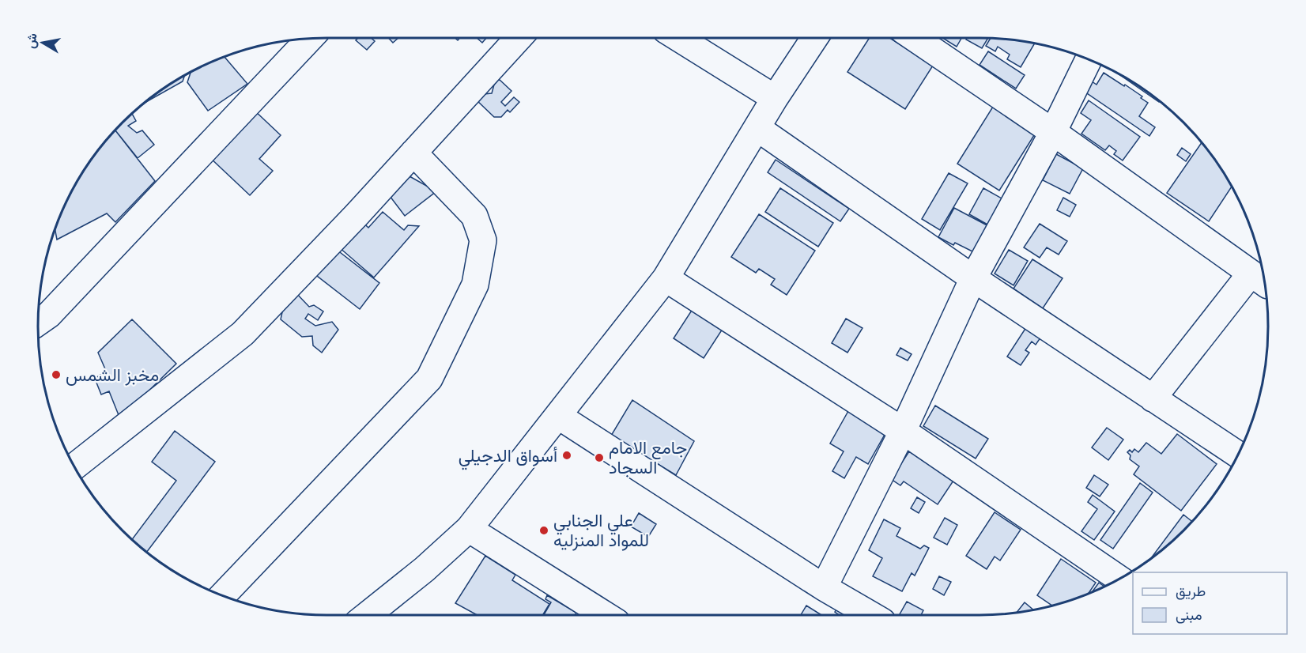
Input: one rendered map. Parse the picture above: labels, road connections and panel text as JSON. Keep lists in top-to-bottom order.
{
  "places": [
    "مخبز الشمس",
    "أسواق الدجيلي",
    "جامع الامام السجاد",
    "علي الجنابي للمواد المنزليه"
  ],
  "legend": ["طريق", "مبنى"],
  "north": "left"
}
